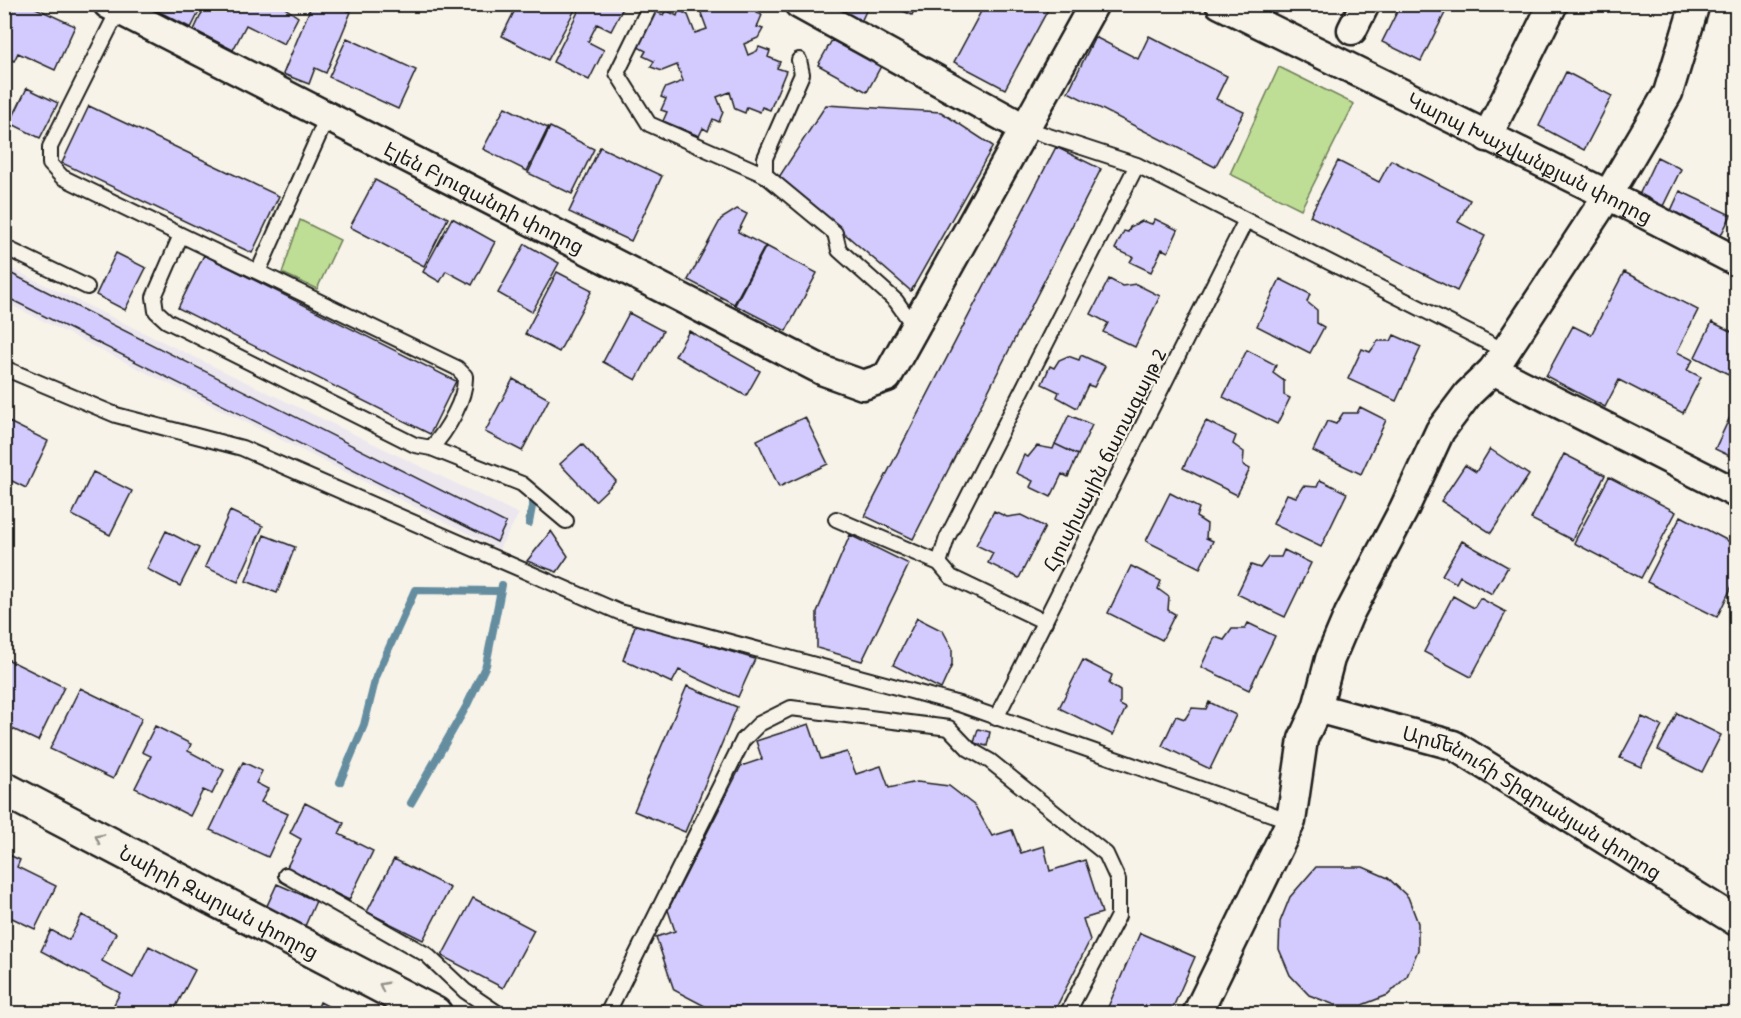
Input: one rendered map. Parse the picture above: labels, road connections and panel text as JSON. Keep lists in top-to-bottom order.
{
  "streets": {
    "main road": ["Նաիրի Զարյան փողոց"],
    "street": ["Կարպ Խաչվանքյան փողոց", "Էլեն Բյուզանդի փողոց", "Արմենուհի Տիգրանյան փողոց"],
    "lane": ["Հյուսիսային ճառագայթ 2"]
  },
  "one_way": ["Նաիրի Զարյան փողոց"]
}
